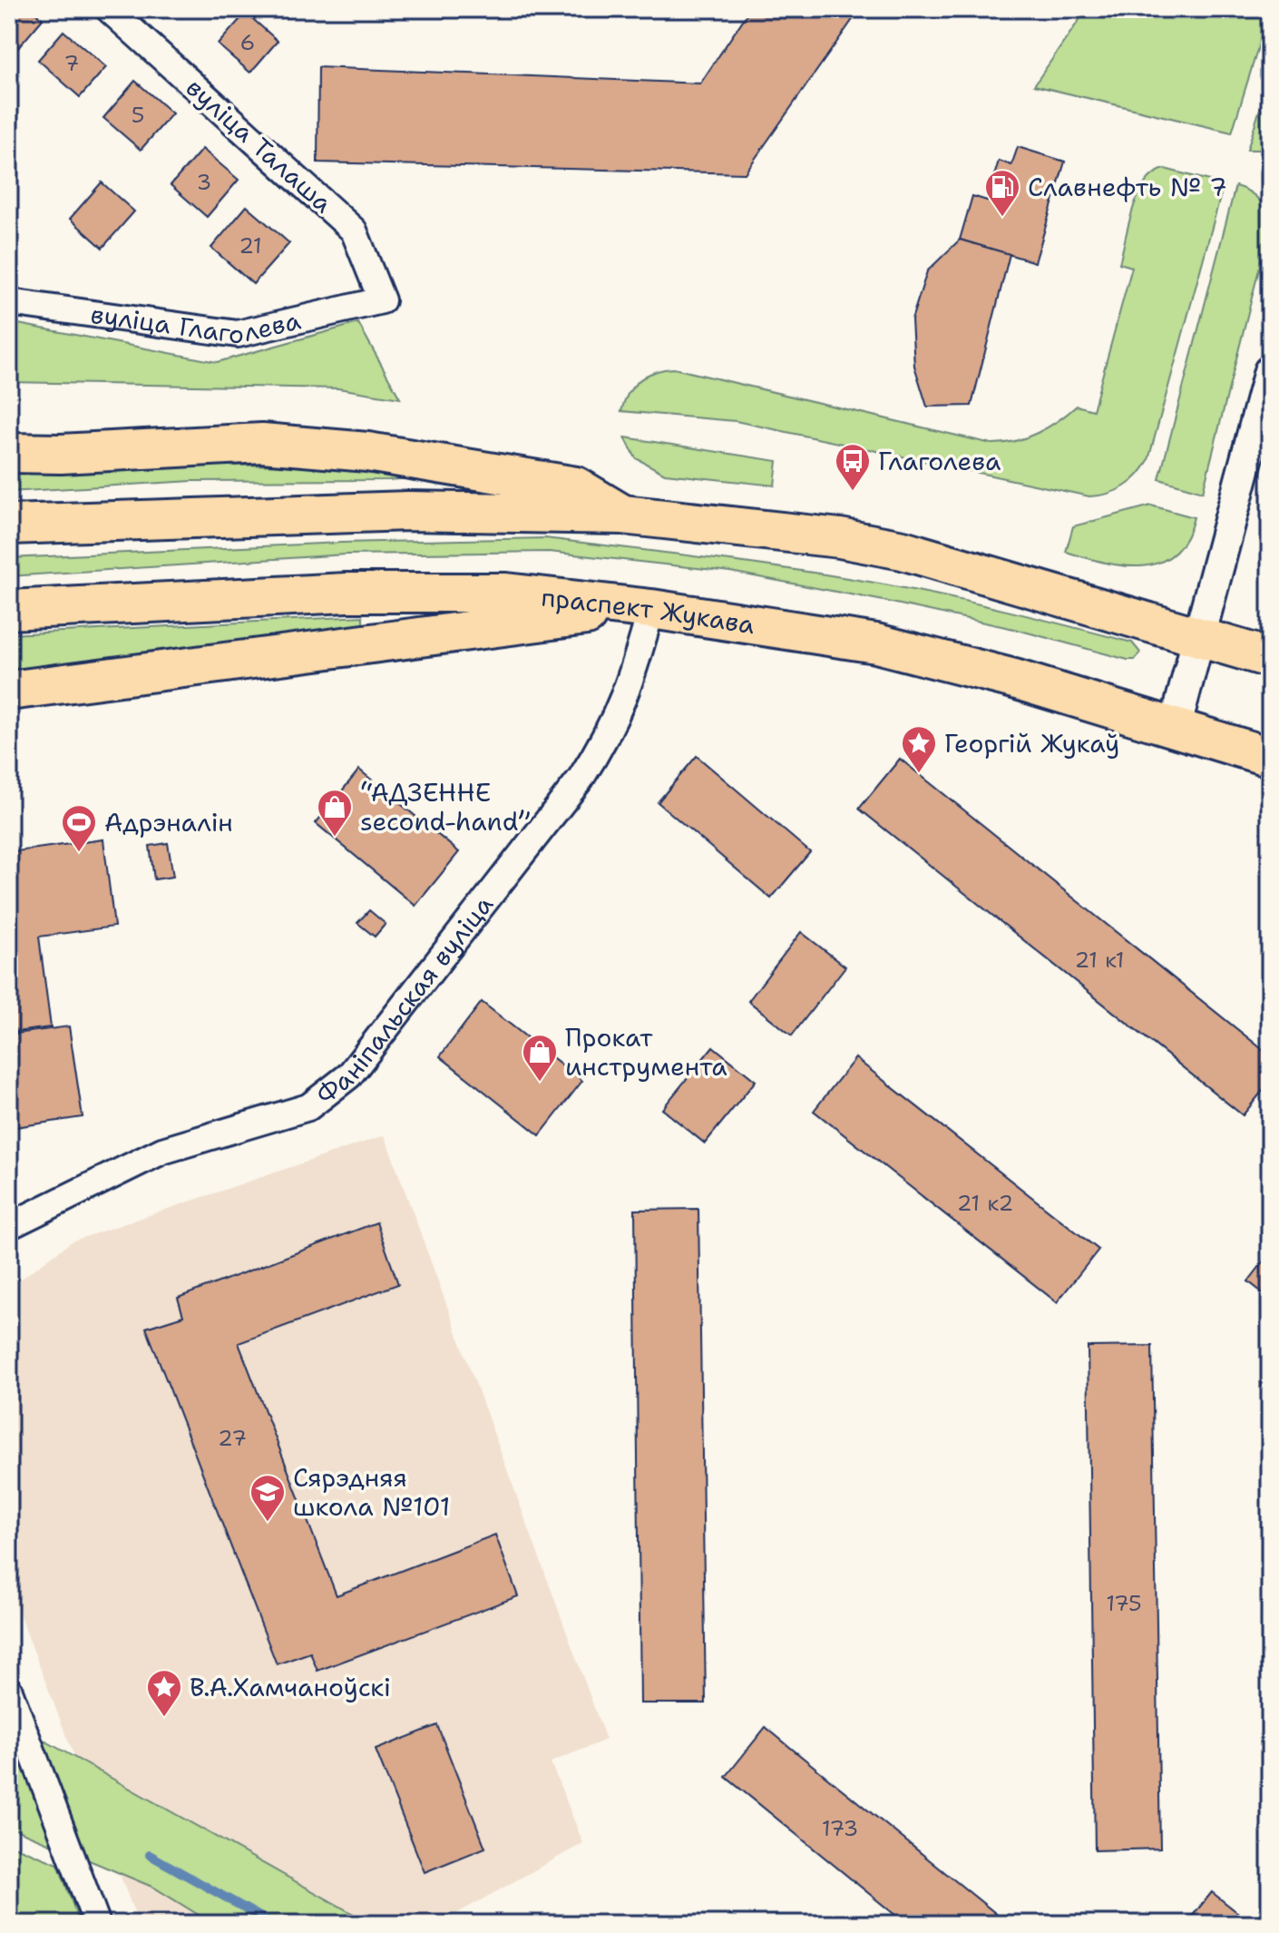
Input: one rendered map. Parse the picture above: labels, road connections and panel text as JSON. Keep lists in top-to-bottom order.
{
  "streets": {
    "main road": ["праспект Жукава"],
    "street": ["вуліца Талаша", "вуліца Глаголева", "Фаніпальская вуліца"]
  },
  "crossings": [
    ["вуліца Талаша", "вуліца Глаголева"],
    ["праспект Жукава", "Фаніпальская вуліца"]
  ],
  "places": {
    "fuel station": ["Славнефть № 7"],
    "bus stop": ["Глаголева"],
    "place": ["Георгій Жукаў", "В.А.Хамчаноўскі"],
    "shop": ["“АДЗЕННЕ second-hand”", "Прокат инструмента"],
    "sports": ["Адрэналін"],
    "school or university": ["Сярэдняя школа №101"]
  },
  "house_numbers": [
    "6",
    "7",
    "5",
    "3",
    "21",
    "21 к1",
    "21 к2",
    "27",
    "175",
    "173"
  ]
}
